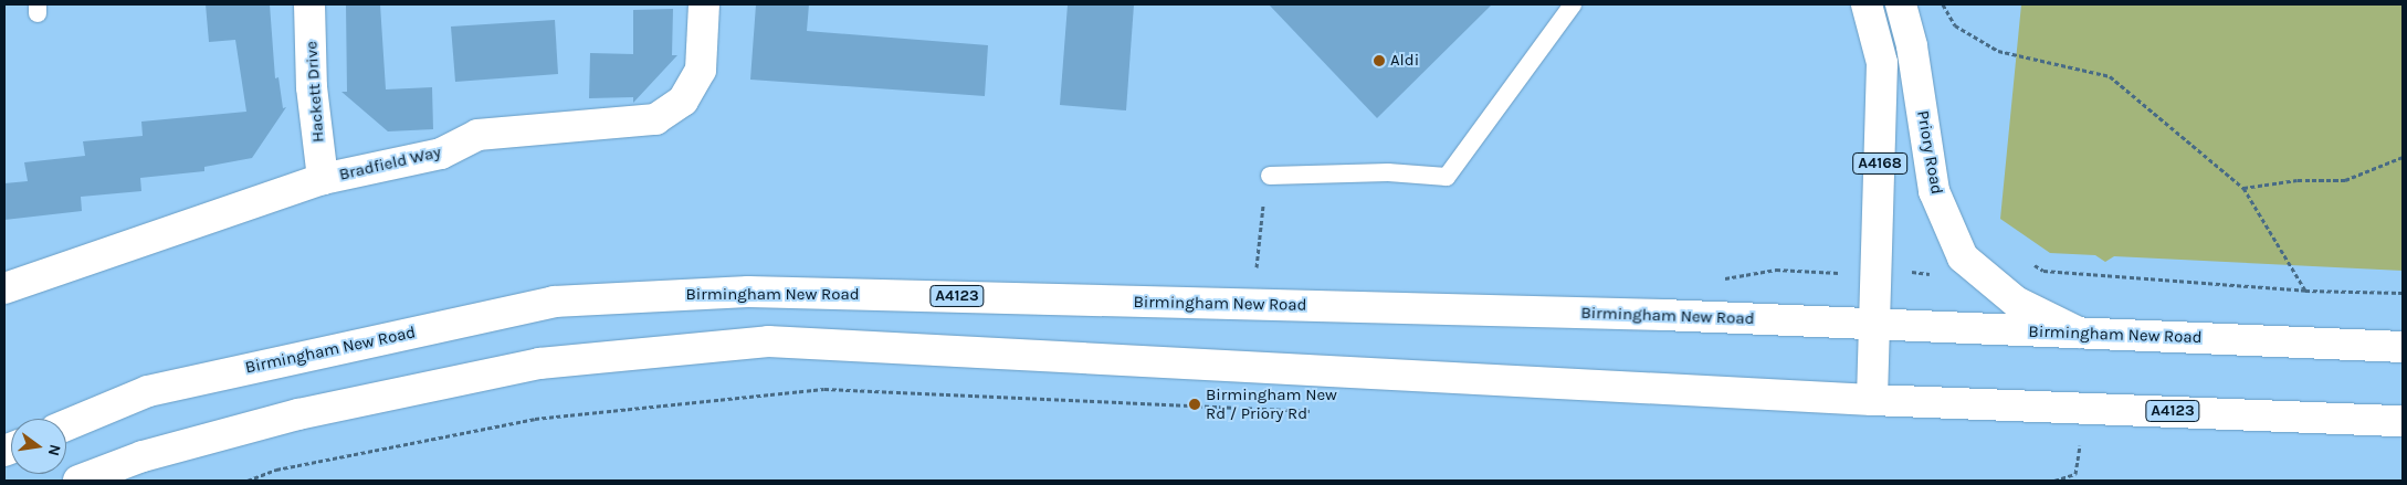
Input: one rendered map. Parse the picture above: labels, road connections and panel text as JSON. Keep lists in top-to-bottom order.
{
  "streets": {
    "main road": [
      "Hackett Drive",
      "Priory Road",
      "Bradfield Way",
      "A4168",
      "Birmingham New Road",
      "A4123"
    ]
  },
  "crossings": [
    ["Hackett Drive", "Bradfield Way"],
    ["Priory Road", "Birmingham New Road"],
    ["A4168", "Birmingham New Road"],
    ["A4168", "A4123"]
  ],
  "places": ["Aldi", "Birmingham New Rd / Priory Rd"],
  "north": "right"
}
